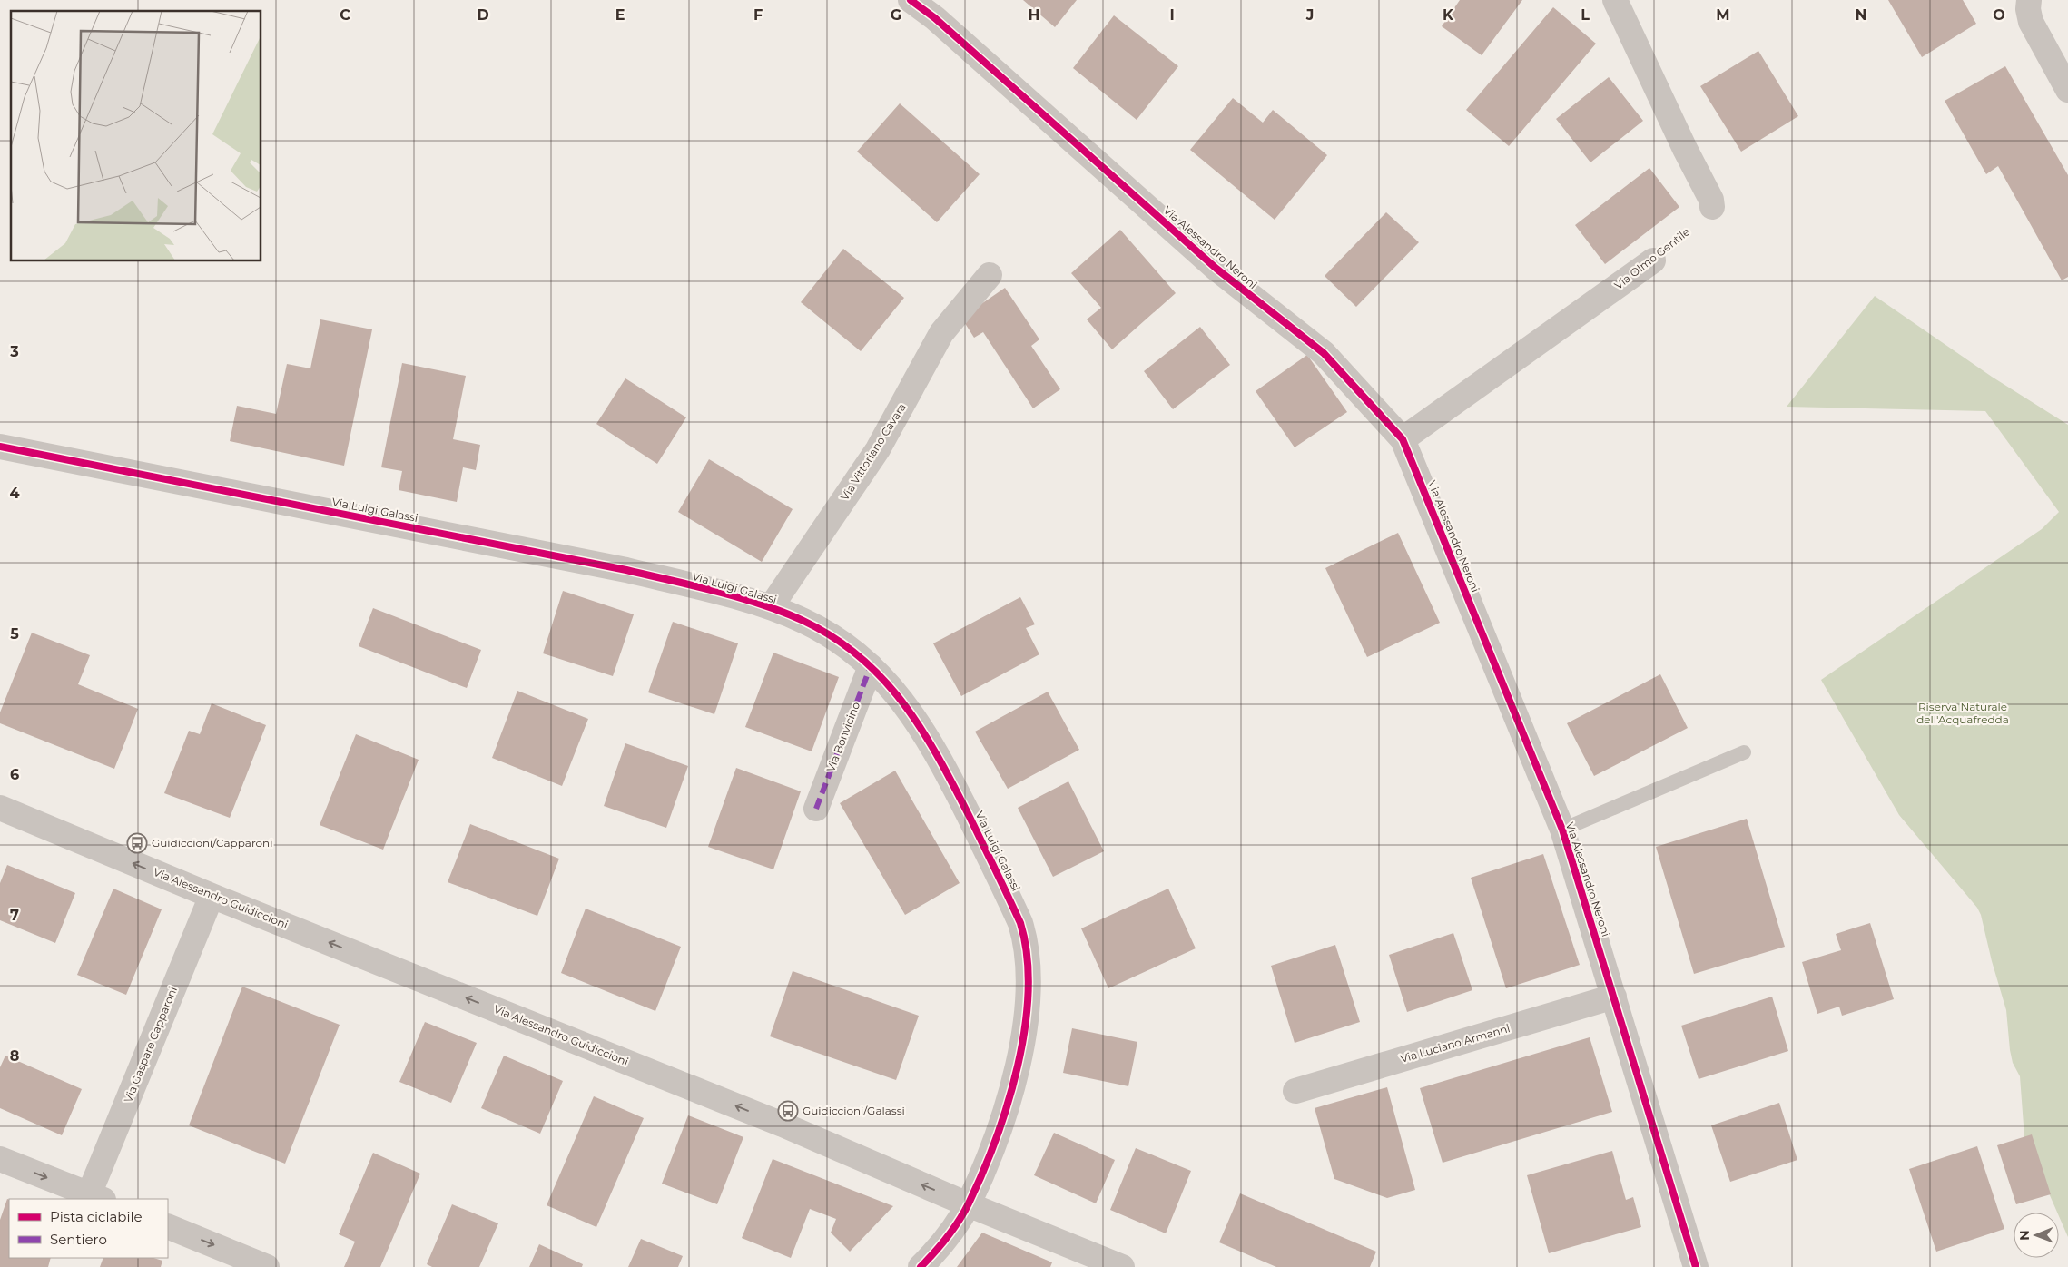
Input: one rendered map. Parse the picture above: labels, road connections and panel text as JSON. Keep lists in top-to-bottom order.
{
  "streets": {
    "street": [
      "Via Alessandro Neroni",
      "Via Olmo Gentile",
      "Via Vittoriano Cavara",
      "Via Luigi Galassi",
      "Via Bonvicino",
      "Via Alessandro Guidiccioni",
      "Via Luciano Armanni",
      "Via Gaspare Capparoni"
    ]
  },
  "crossings": [
    ["Via Alessandro Neroni", "Via Olmo Gentile"],
    ["Via Alessandro Neroni", "Via Luciano Armanni"],
    ["Via Vittoriano Cavara", "Via Luigi Galassi"],
    ["Via Luigi Galassi", "Via Bonvicino"],
    ["Via Luigi Galassi", "Via Alessandro Guidiccioni"],
    ["Via Alessandro Guidiccioni", "Via Gaspare Capparoni"]
  ],
  "one_way": ["Via Alessandro Guidiccioni"],
  "parks": ["Riserva Naturale dell'Acquafredda"],
  "places": {
    "bus stop": ["Guidiccioni/Capparoni", "Guidiccioni/Galassi"]
  },
  "legend": ["Pista ciclabile", "Sentiero"],
  "north": "left",
  "grid": {
    "columns": [
      "C",
      "D",
      "E",
      "F",
      "G",
      "H",
      "I",
      "J",
      "K",
      "L",
      "M",
      "N",
      "O"
    ],
    "rows": [
      "3",
      "4",
      "5",
      "6",
      "7",
      "8"
    ]
  }
}
